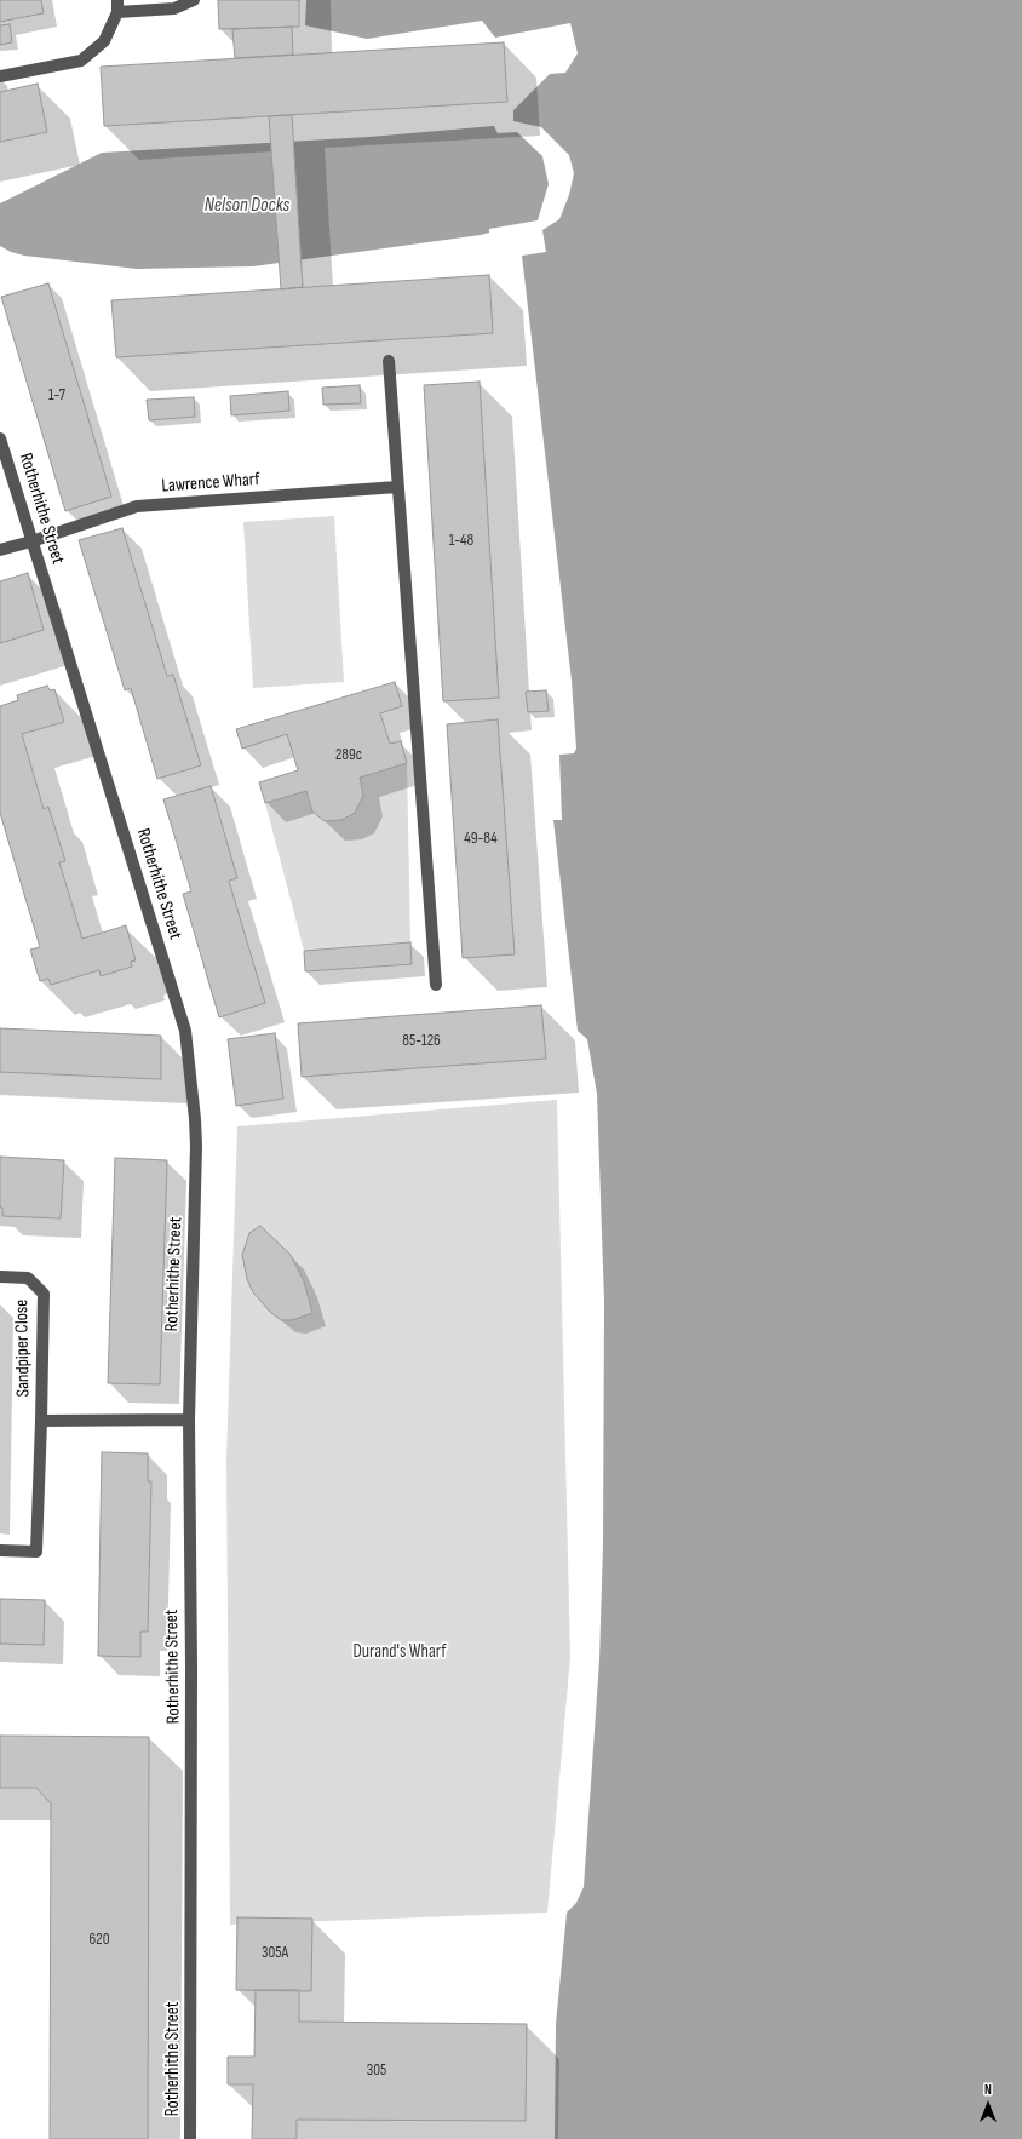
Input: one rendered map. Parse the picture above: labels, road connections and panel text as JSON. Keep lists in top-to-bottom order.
{
  "streets": {
    "street": ["Lawrence Wharf", "Rotherhithe Street", "Sandpiper Close"]
  },
  "crossings": [
    ["Lawrence Wharf", "Rotherhithe Street"],
    ["Rotherhithe Street", "Sandpiper Close"]
  ],
  "water": ["Nelson Docks"],
  "parks": ["Durand's Wharf"],
  "house_numbers": [
    "1-7",
    "1-48",
    "289c",
    "49-84",
    "85-126",
    "620",
    "305A",
    "305"
  ],
  "north": "top"
}
